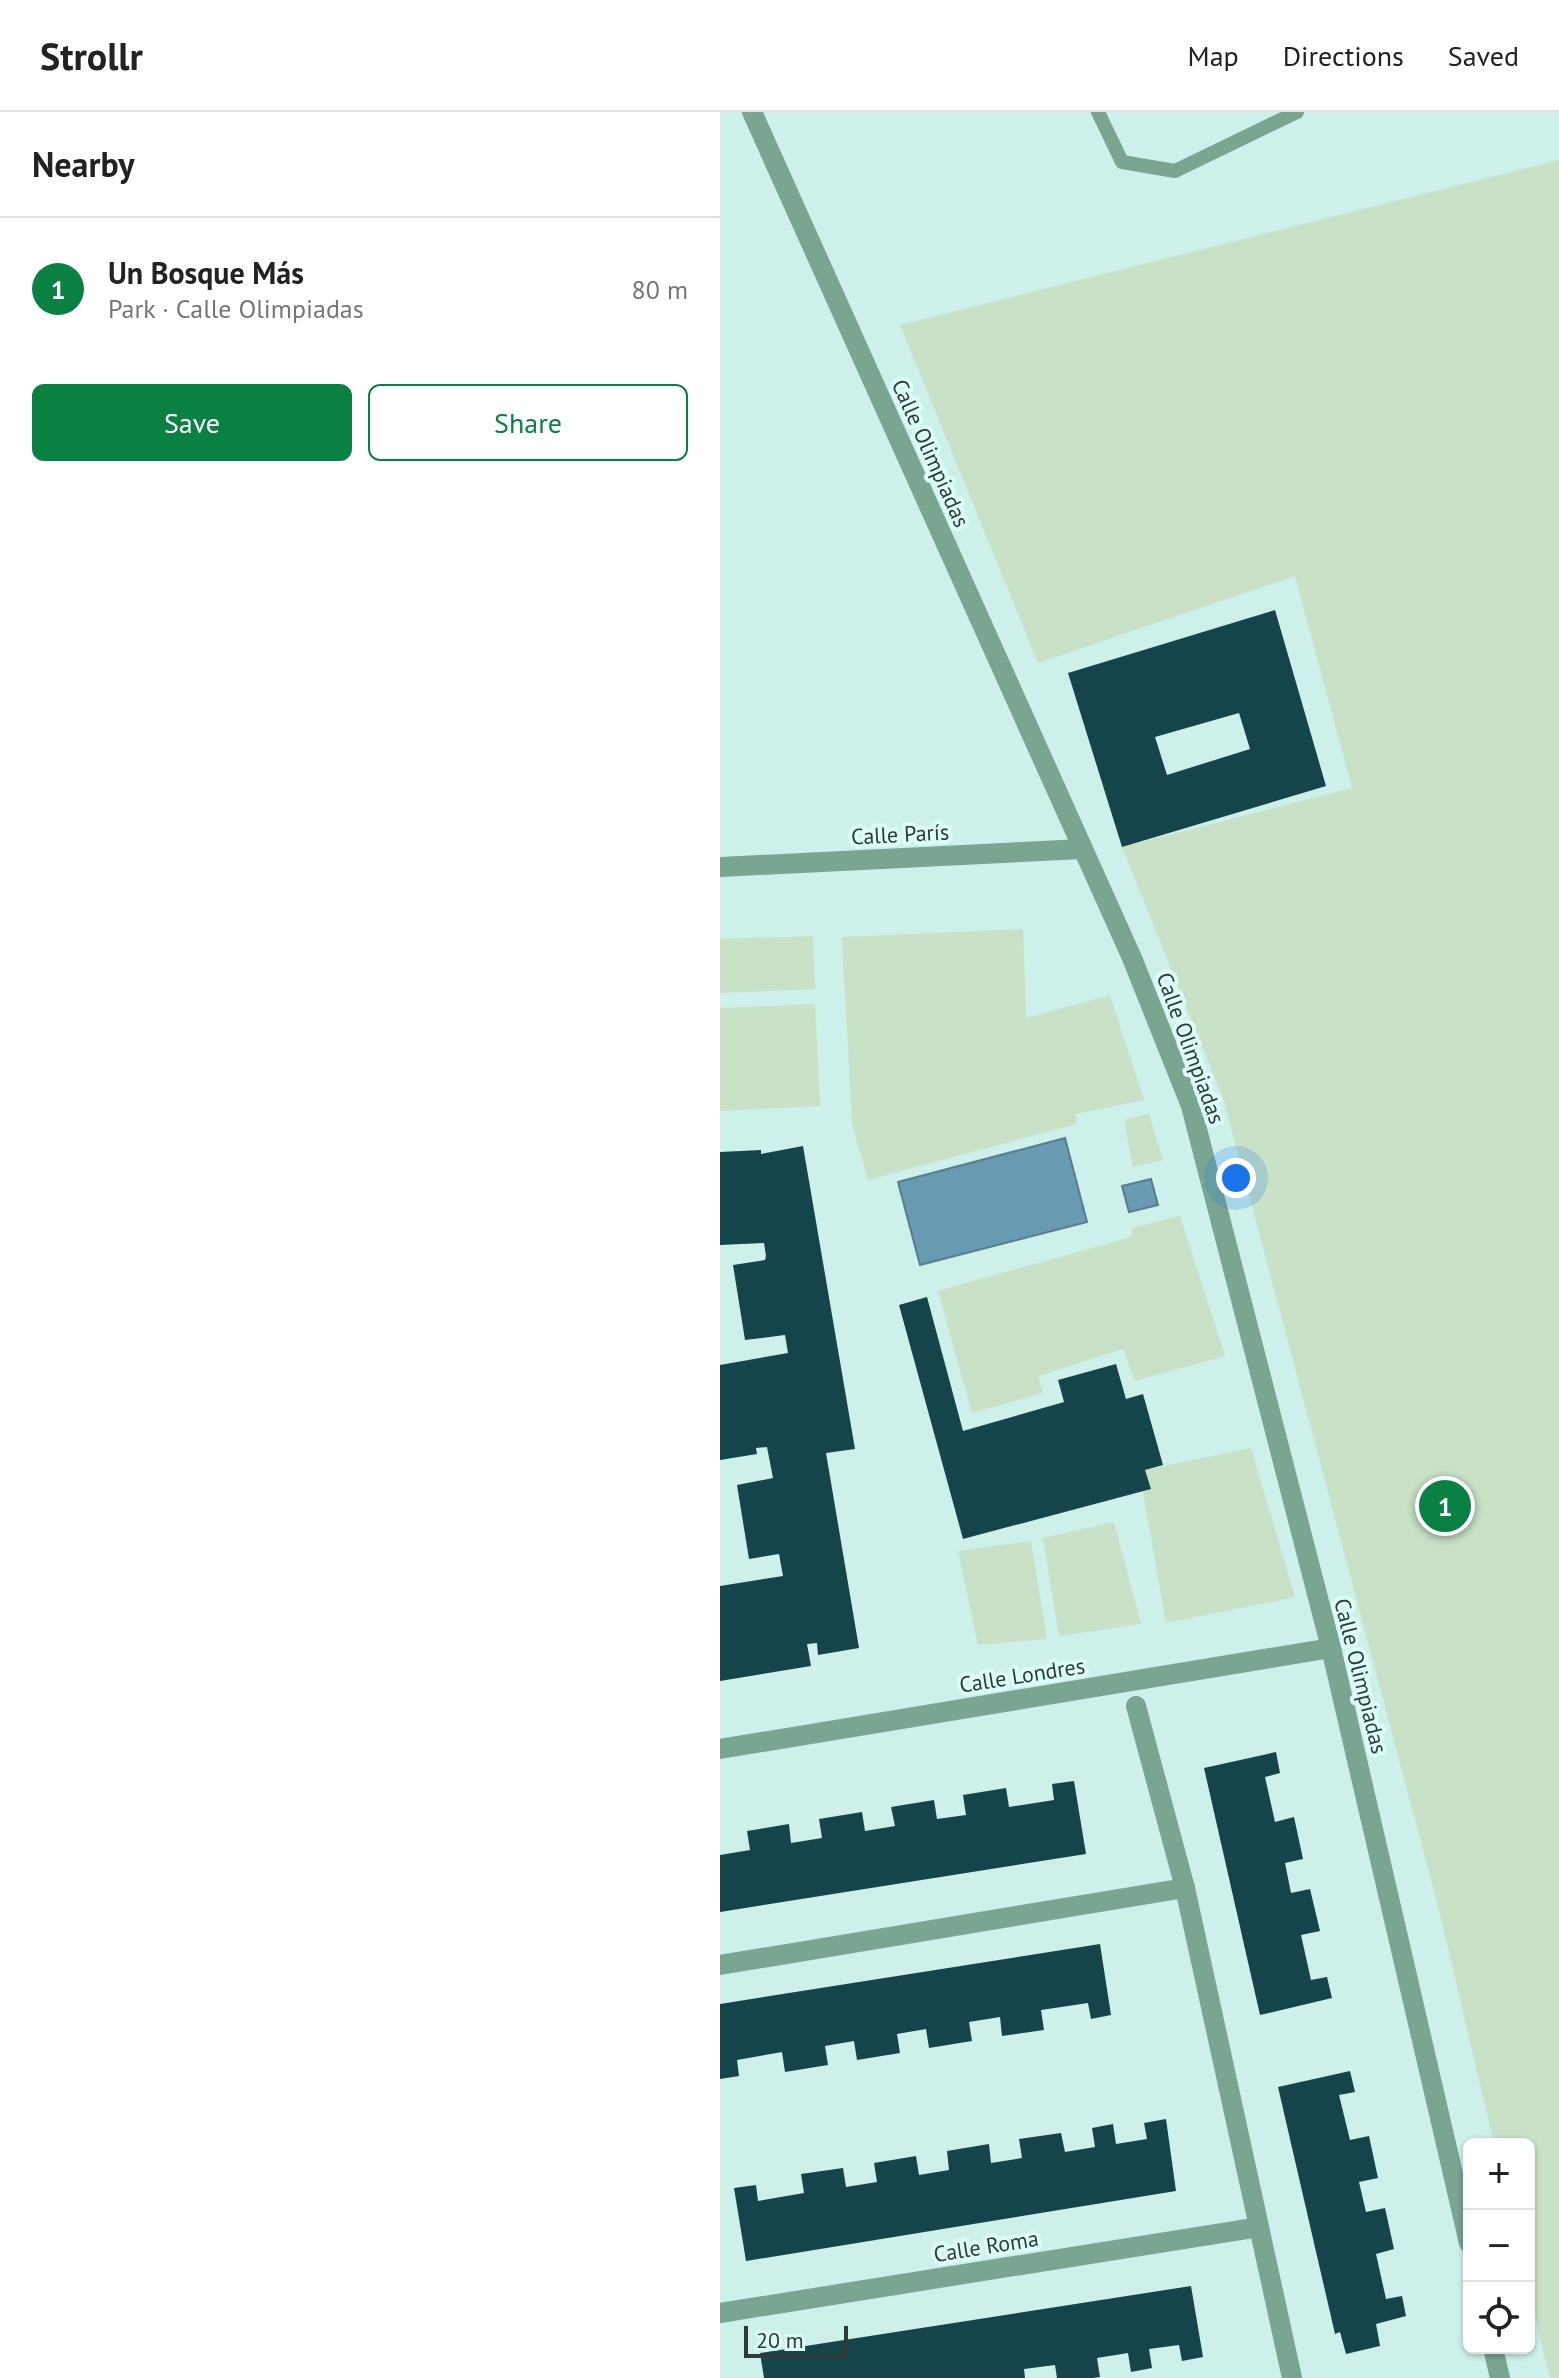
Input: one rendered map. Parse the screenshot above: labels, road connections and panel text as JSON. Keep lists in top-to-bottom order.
{
  "streets": {
    "street": [
      "Calle Olimpiadas",
      "Calle París",
      "Calle Londres",
      "Calle Roma"
    ]
  },
  "crossings": [
    ["Calle Olimpiadas", "Calle París"],
    ["Calle Olimpiadas", "Calle Londres"]
  ],
  "scale_bar": "20 m",
  "page": {
    "header": "Strollr",
    "nav": ["Map", "Directions", "Saved"],
    "heading": "Nearby",
    "list": [
      {
        "mark": "1",
        "name": "Un Bosque Más",
        "note": "Park · Calle Olimpiadas",
        "value": "80 m"
      }
    ],
    "buttons": ["Save", "Share"],
    "pins": "1",
    "map_buttons": ["+", "−"],
    "scale": "20 m"
  }
}
